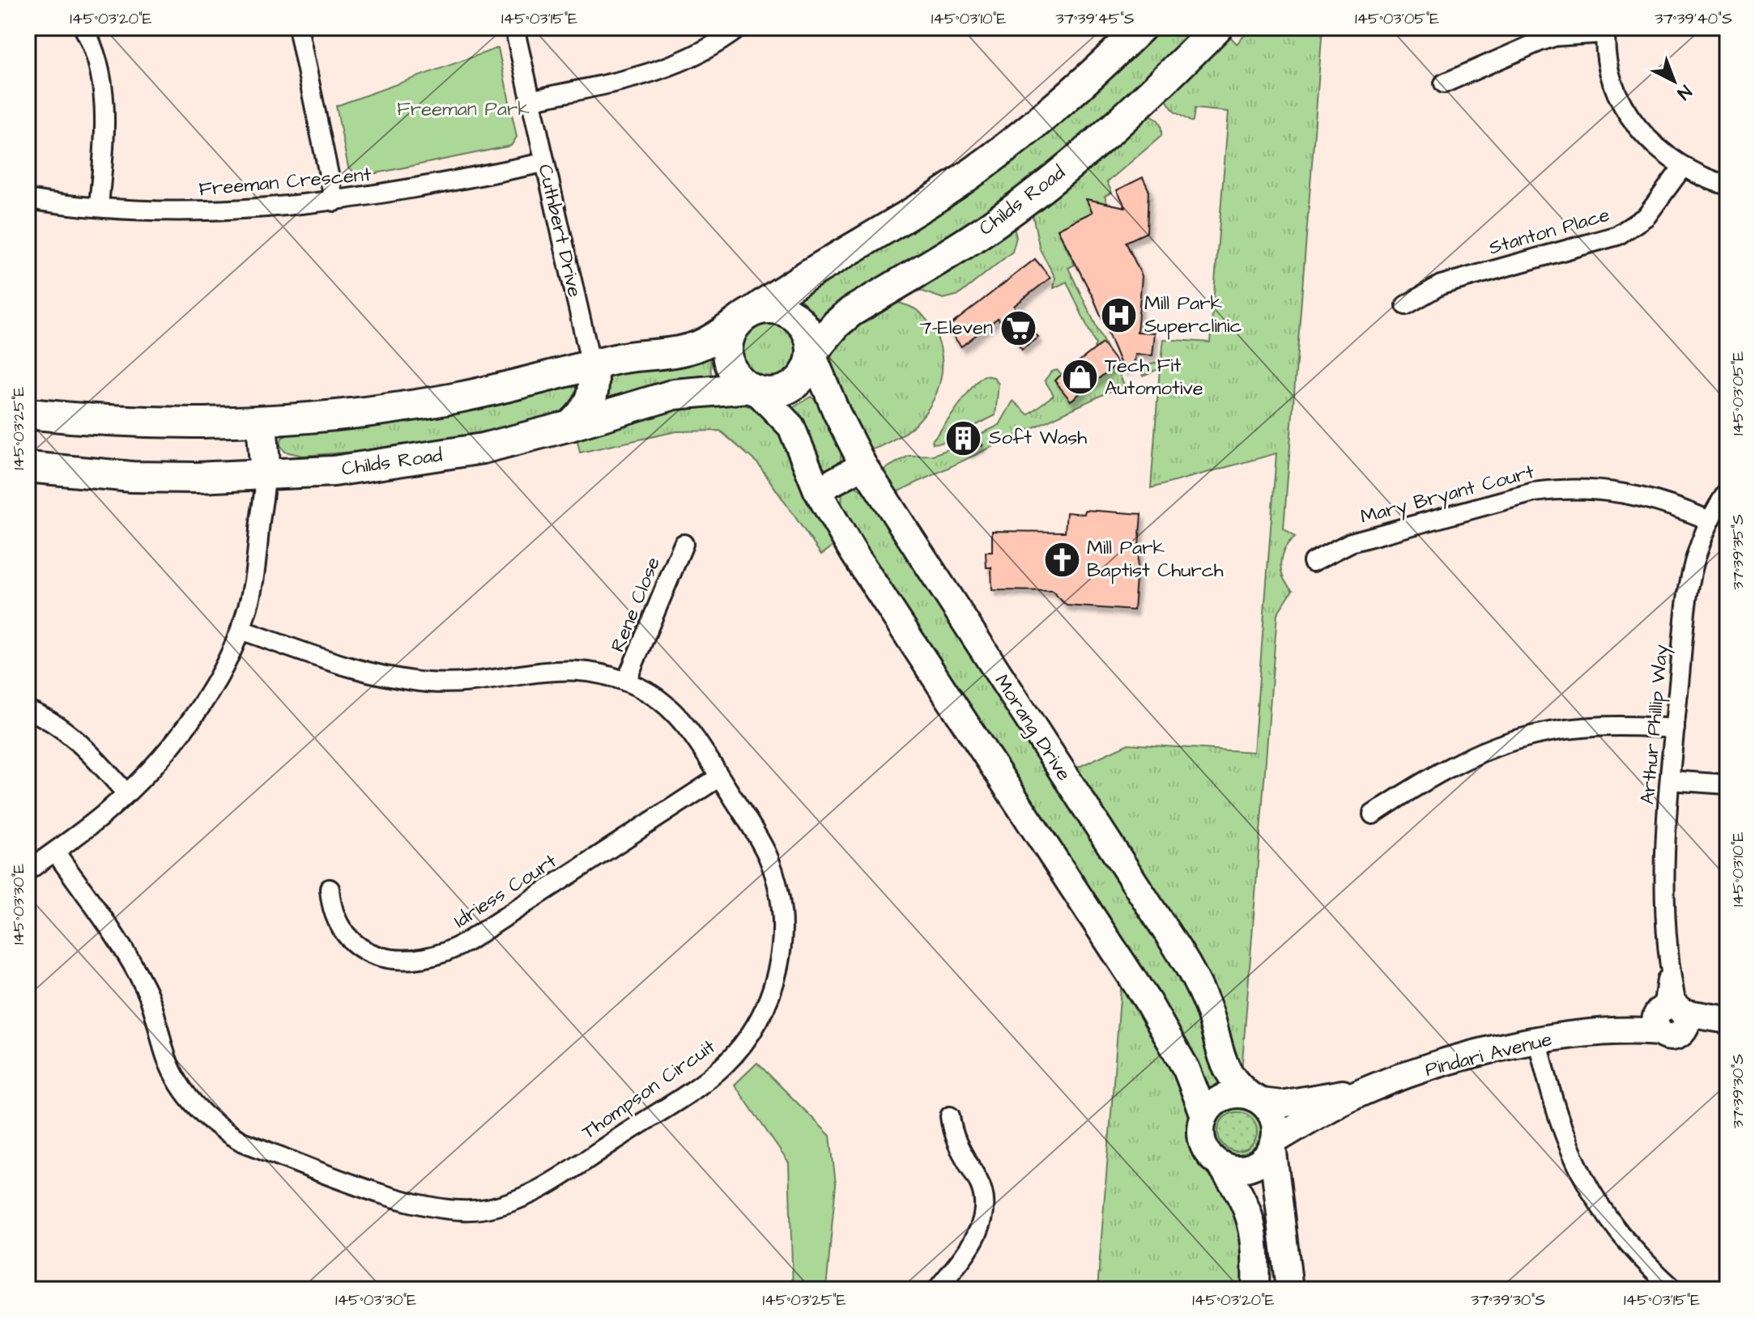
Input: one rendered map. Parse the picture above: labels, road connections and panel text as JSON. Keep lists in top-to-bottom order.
{
  "streets": {
    "main road": [
      "Childs Road",
      "Cuthbert Drive",
      "Morang Drive",
      "Pindari Avenue"
    ],
    "street": [
      "Freeman Crescent",
      "Stanton Place",
      "Mary Bryant Court",
      "Rene Close",
      "Arthur Phillip Way",
      "Idriess Court",
      "Thompson Circuit"
    ]
  },
  "crossings": [
    ["Freeman Crescent", "Cuthbert Drive"],
    ["Childs Road", "Cuthbert Drive"],
    ["Childs Road", "Morang Drive"],
    ["Mary Bryant Court", "Arthur Phillip Way"],
    ["Rene Close", "Thompson Circuit"],
    ["Arthur Phillip Way", "Pindari Avenue"],
    ["Morang Drive", "Pindari Avenue"],
    ["Idriess Court", "Thompson Circuit"]
  ],
  "parks": ["Freeman Park"],
  "places": {
    "hospital": ["Mill Park Superclinic"],
    "supermarket": ["7-Eleven"],
    "shop": ["Tech Fit Automotive"],
    "building": ["Soft Wash"],
    "church": ["Mill Park Baptist Church"]
  },
  "north": "bottom right",
  "coordinates": [
    "145°03'20\"E",
    "145°03'15\"E",
    "145°03'10\"E",
    "37°39'45\"S",
    "145°03'05\"E",
    "37°39'40\"S",
    "145°03'25\"E",
    "37°39'35\"S",
    "145°03'30\"E",
    "37°39'30\"S"
  ]
}
